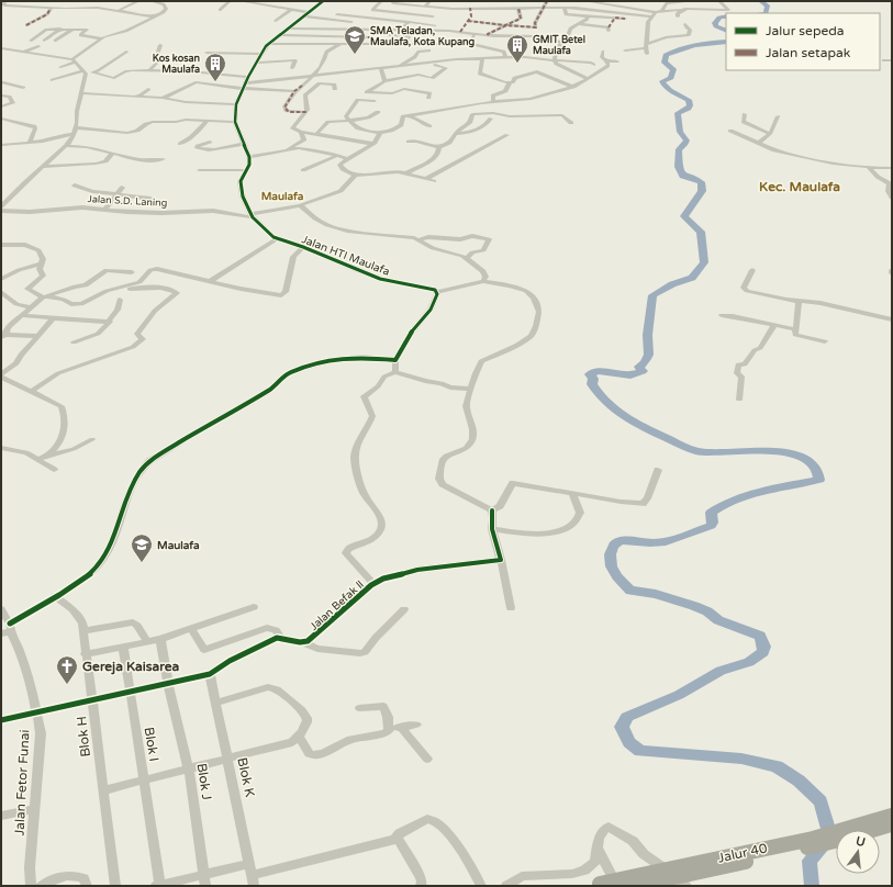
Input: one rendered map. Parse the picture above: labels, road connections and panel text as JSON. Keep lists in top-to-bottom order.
{
  "streets": {
    "highway": ["Jalur 40"],
    "street": [
      "Jalan S.D. Laning",
      "Jalan HTI Maulafa",
      "Jalan Befak ll",
      "Blok H",
      "Blok I",
      "Blok K",
      "Blok J",
      "Jalan Fetor Funai"
    ]
  },
  "crossings": [
    ["Jalan S.D. Laning", "Jalan HTI Maulafa"]
  ],
  "districts": ["Kec. Maulafa", "Maulafa"],
  "places": {
    "school or university": ["SMA Teladan, Maulafa, Kota Kupang", "Maulafa"],
    "building": ["GMIT Betel Maulafa", "Kos kosan Maulafa"],
    "church": ["Gereja Kaisarea"]
  },
  "legend": ["Jalur sepeda", "Jalan setapak"],
  "north": "top"
}
